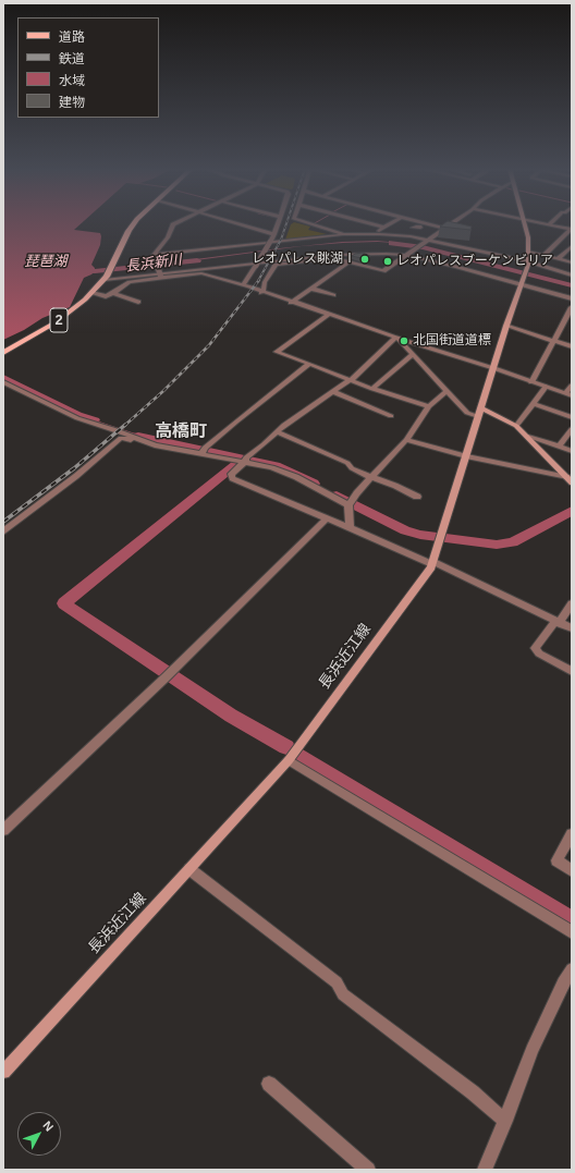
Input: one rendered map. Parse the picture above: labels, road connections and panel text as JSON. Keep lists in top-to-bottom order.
{
  "streets": {
    "main road": ["2", "長浜近江線"]
  },
  "districts": ["高橋町"],
  "water": ["琵琶湖", "長浜新川"],
  "places": ["レオパレス眺湖Ⅰ", "レオパレスブーケンビリア", "北国街道道標"],
  "legend": [
    "道路",
    "鉄道",
    "水域",
    "建物"
  ],
  "north": "top right"
}
